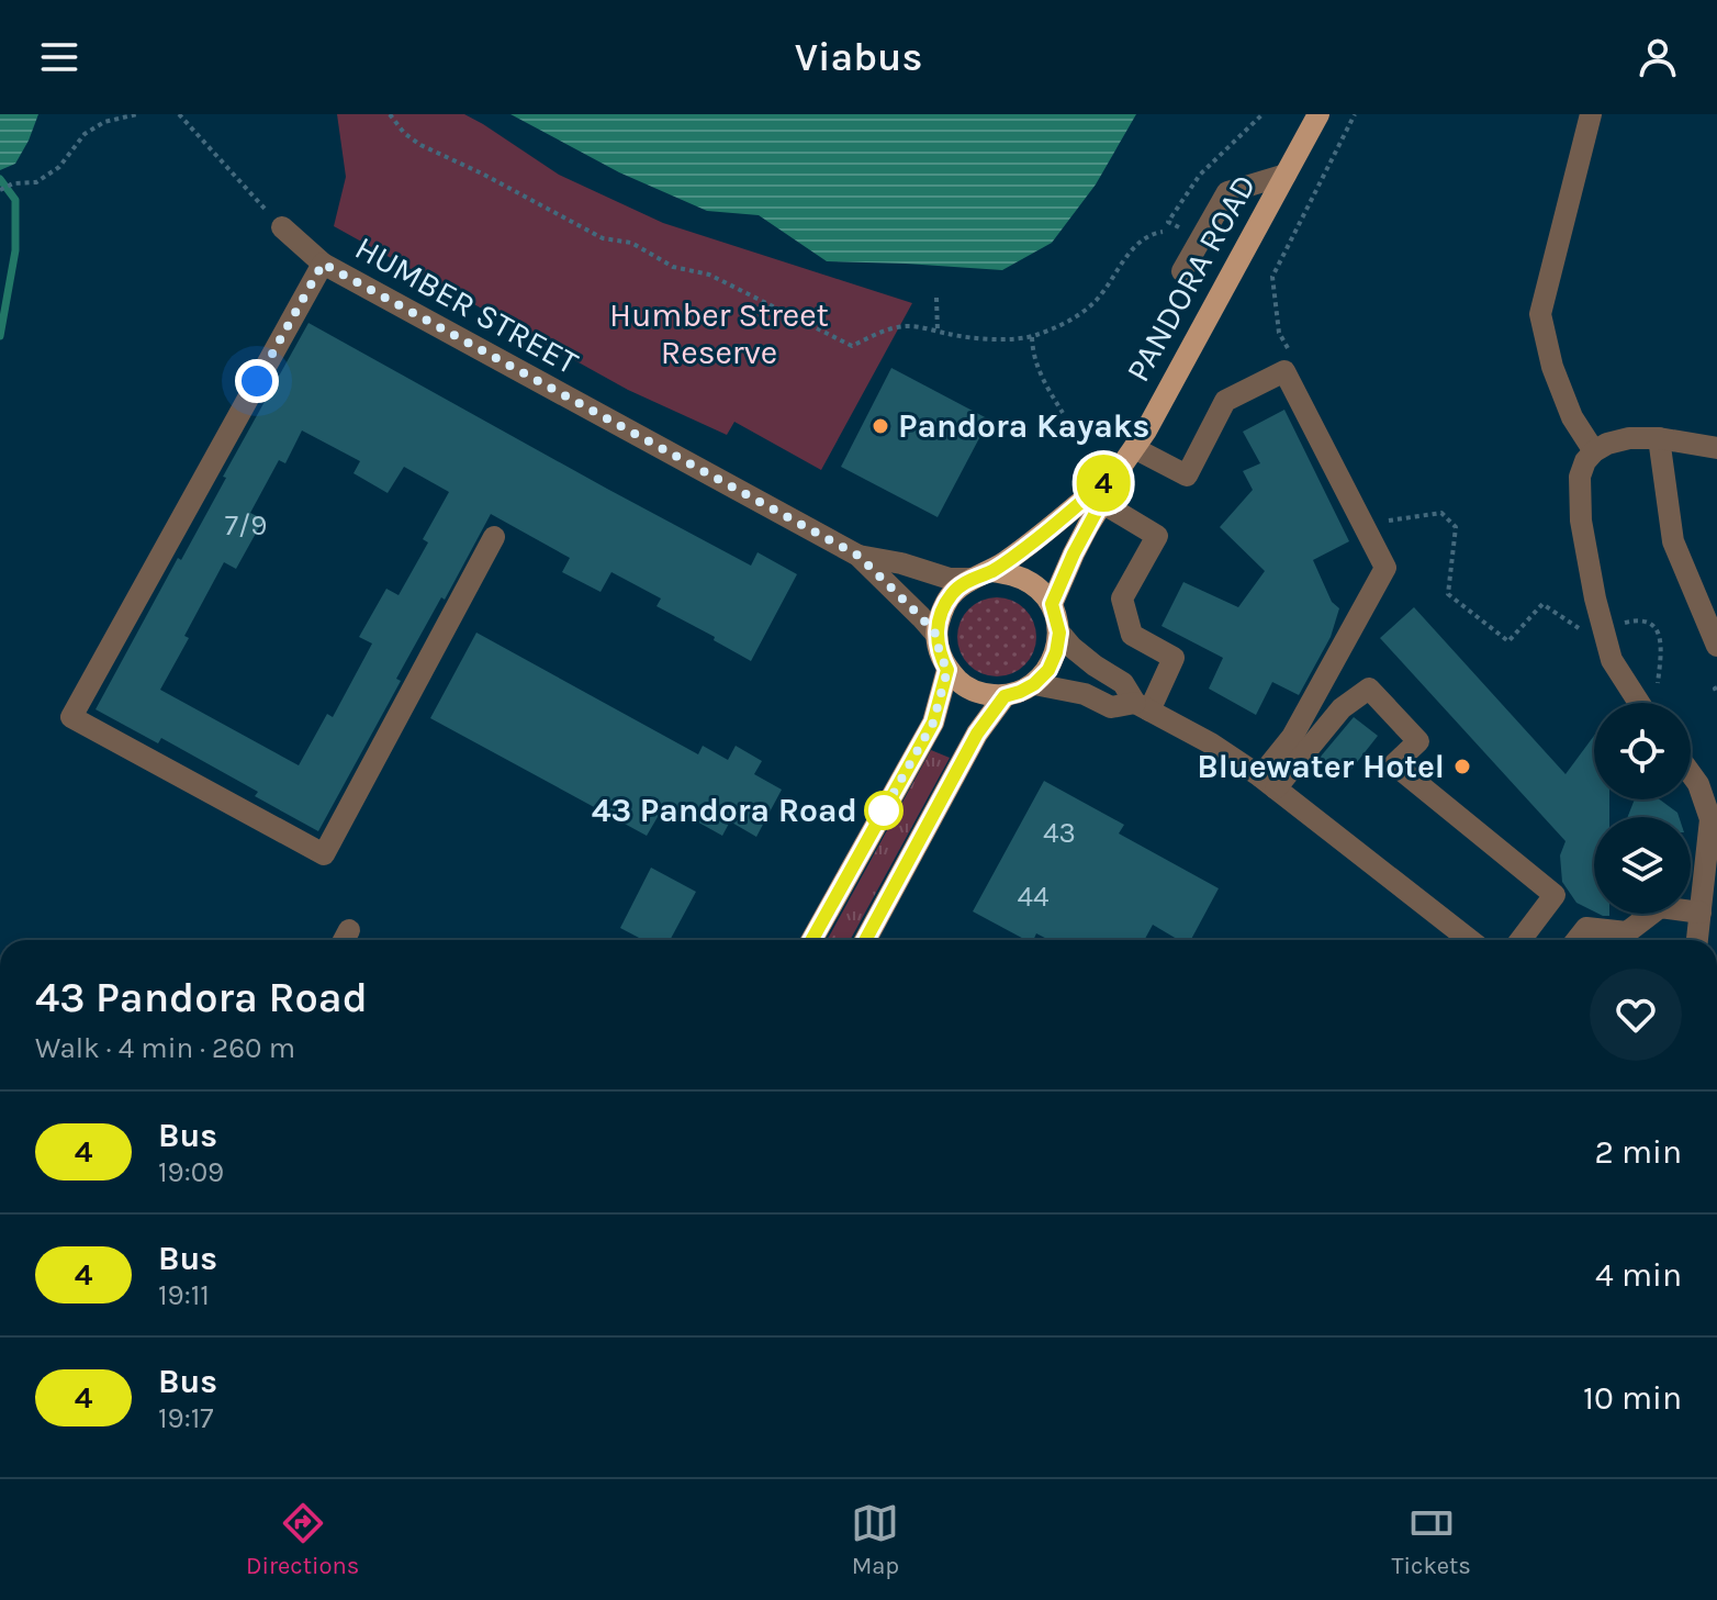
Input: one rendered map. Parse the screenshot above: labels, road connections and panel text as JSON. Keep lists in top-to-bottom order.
{
  "streets": {
    "main road": ["PANDORA ROAD"],
    "street": ["HUMBER STREET"]
  },
  "parks": ["Humber Street Reserve"],
  "places": ["Pandora Kayaks", "Bluewater Hotel", "43 Pandora Road"],
  "lines": ["bus line 4"],
  "house_numbers": ["7/9", "43", "44"],
  "page": {
    "header": "Viabus",
    "on_map": "4",
    "heading": ["43 Pandora Road", "Walk · 4 min · 260 m"],
    "list": [
      {
        "mark": "4",
        "name": "Bus",
        "note": "19:09",
        "value": "2 min"
      },
      {
        "mark": "4",
        "name": "Bus",
        "note": "19:11",
        "value": "4 min"
      },
      {
        "mark": "4",
        "name": "Bus",
        "note": "19:17",
        "value": "10 min"
      }
    ],
    "tabs": ["Directions", "Map", "Tickets"]
  }
}
